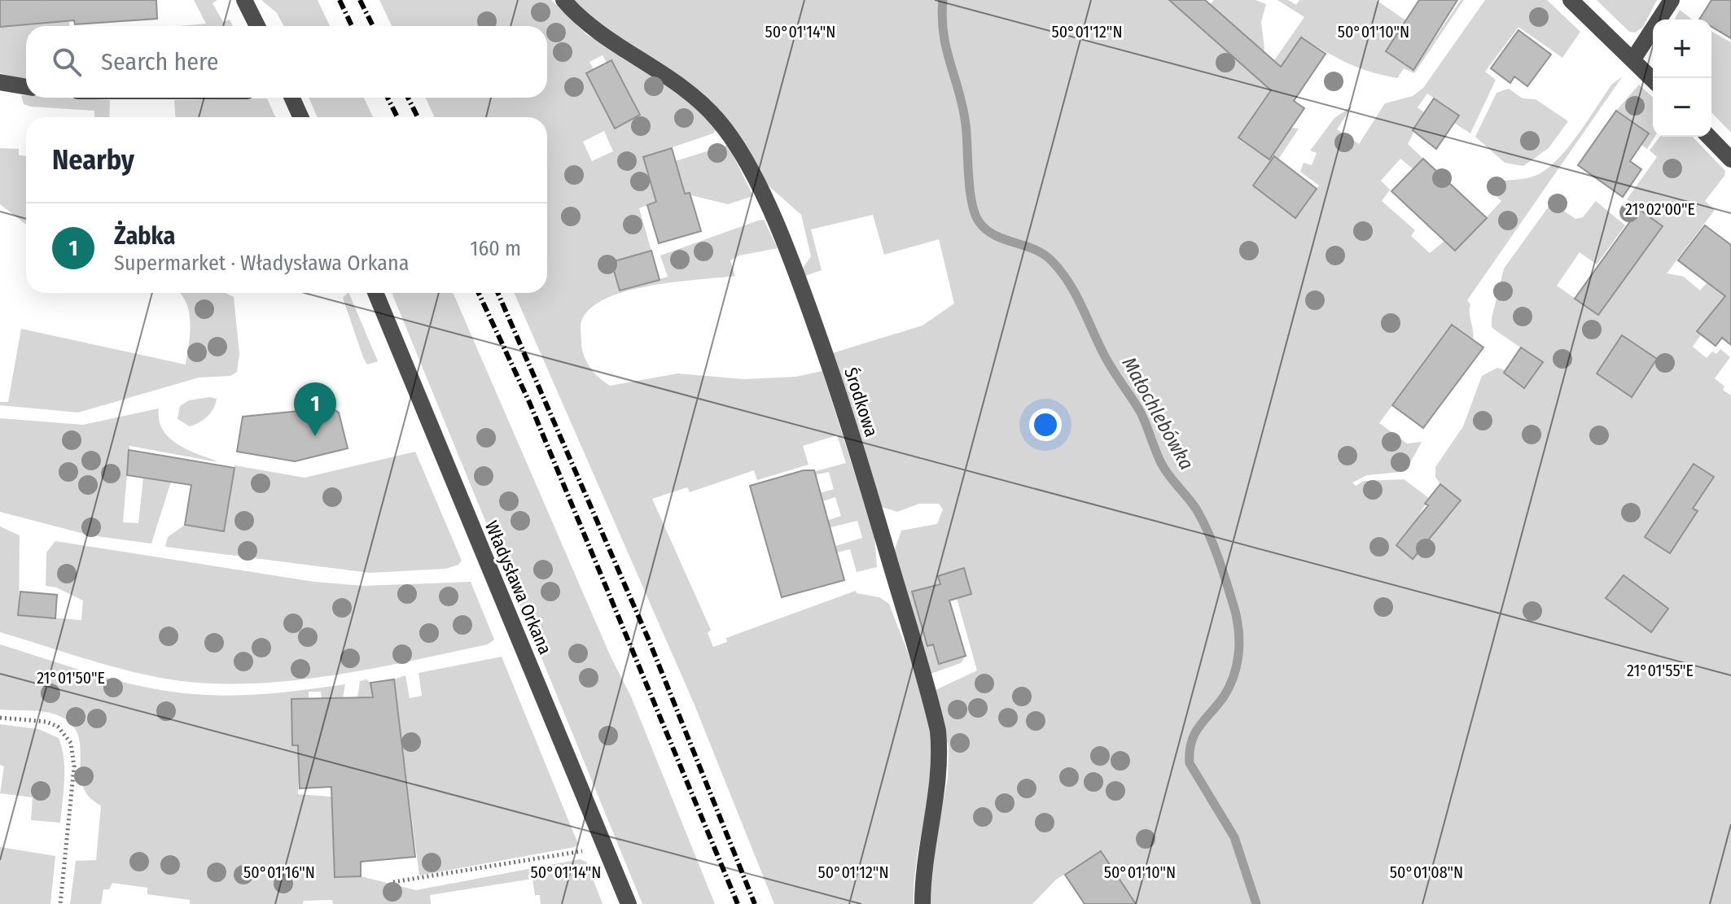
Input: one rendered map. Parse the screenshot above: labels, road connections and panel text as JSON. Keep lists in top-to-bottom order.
{
  "streets": {
    "street": ["Środkowa", "Władysława Orkana"]
  },
  "water": ["Małochlebówka"],
  "page": {
    "map_buttons": ["+", "−"],
    "search": "Search here",
    "heading": "Nearby",
    "list": [
      {
        "mark": "1",
        "name": "Żabka",
        "note": "Supermarket · Władysława Orkana",
        "value": "160 m"
      }
    ],
    "pins": "1"
  },
  "coordinates": [
    "50°01'14\"N",
    "50°01'12\"N",
    "50°01'10\"N",
    "21°02'00\"E",
    "21°01'55\"E",
    "21°01'50\"E",
    "50°01'16\"N",
    "50°01'08\"N"
  ]
}
